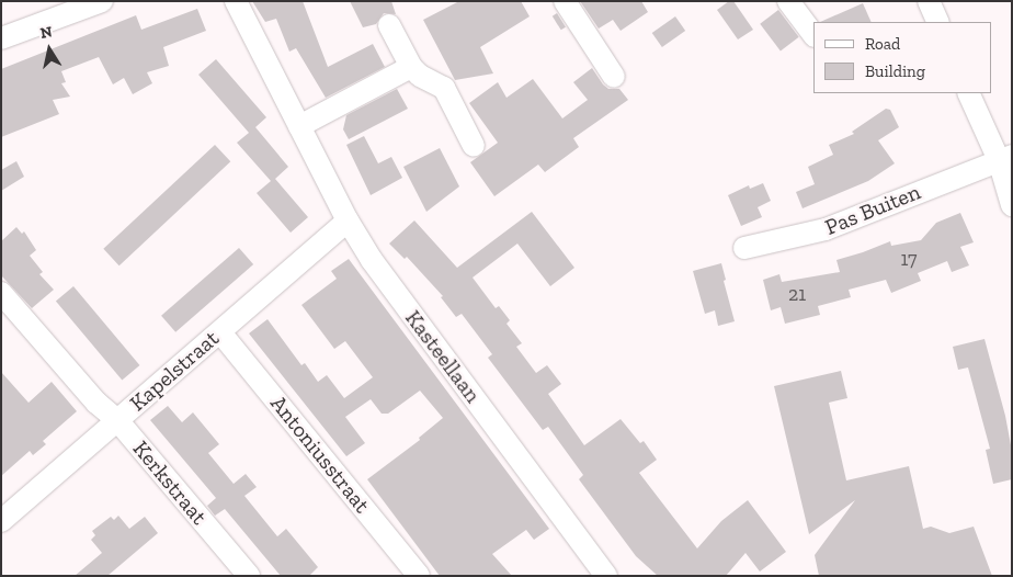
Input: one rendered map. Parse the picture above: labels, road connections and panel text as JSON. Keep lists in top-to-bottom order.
{
  "streets": {
    "street": [
      "Pas Buiten",
      "Kasteellaan",
      "Kapelstraat",
      "Antoniusstraat",
      "Kerkstraat"
    ]
  },
  "crossings": [
    ["Kasteellaan", "Kapelstraat"],
    ["Kapelstraat", "Antoniusstraat"],
    ["Kapelstraat", "Kerkstraat"]
  ],
  "house_numbers": ["17", "21"],
  "legend": ["Road", "Building"],
  "north": "top"
}
